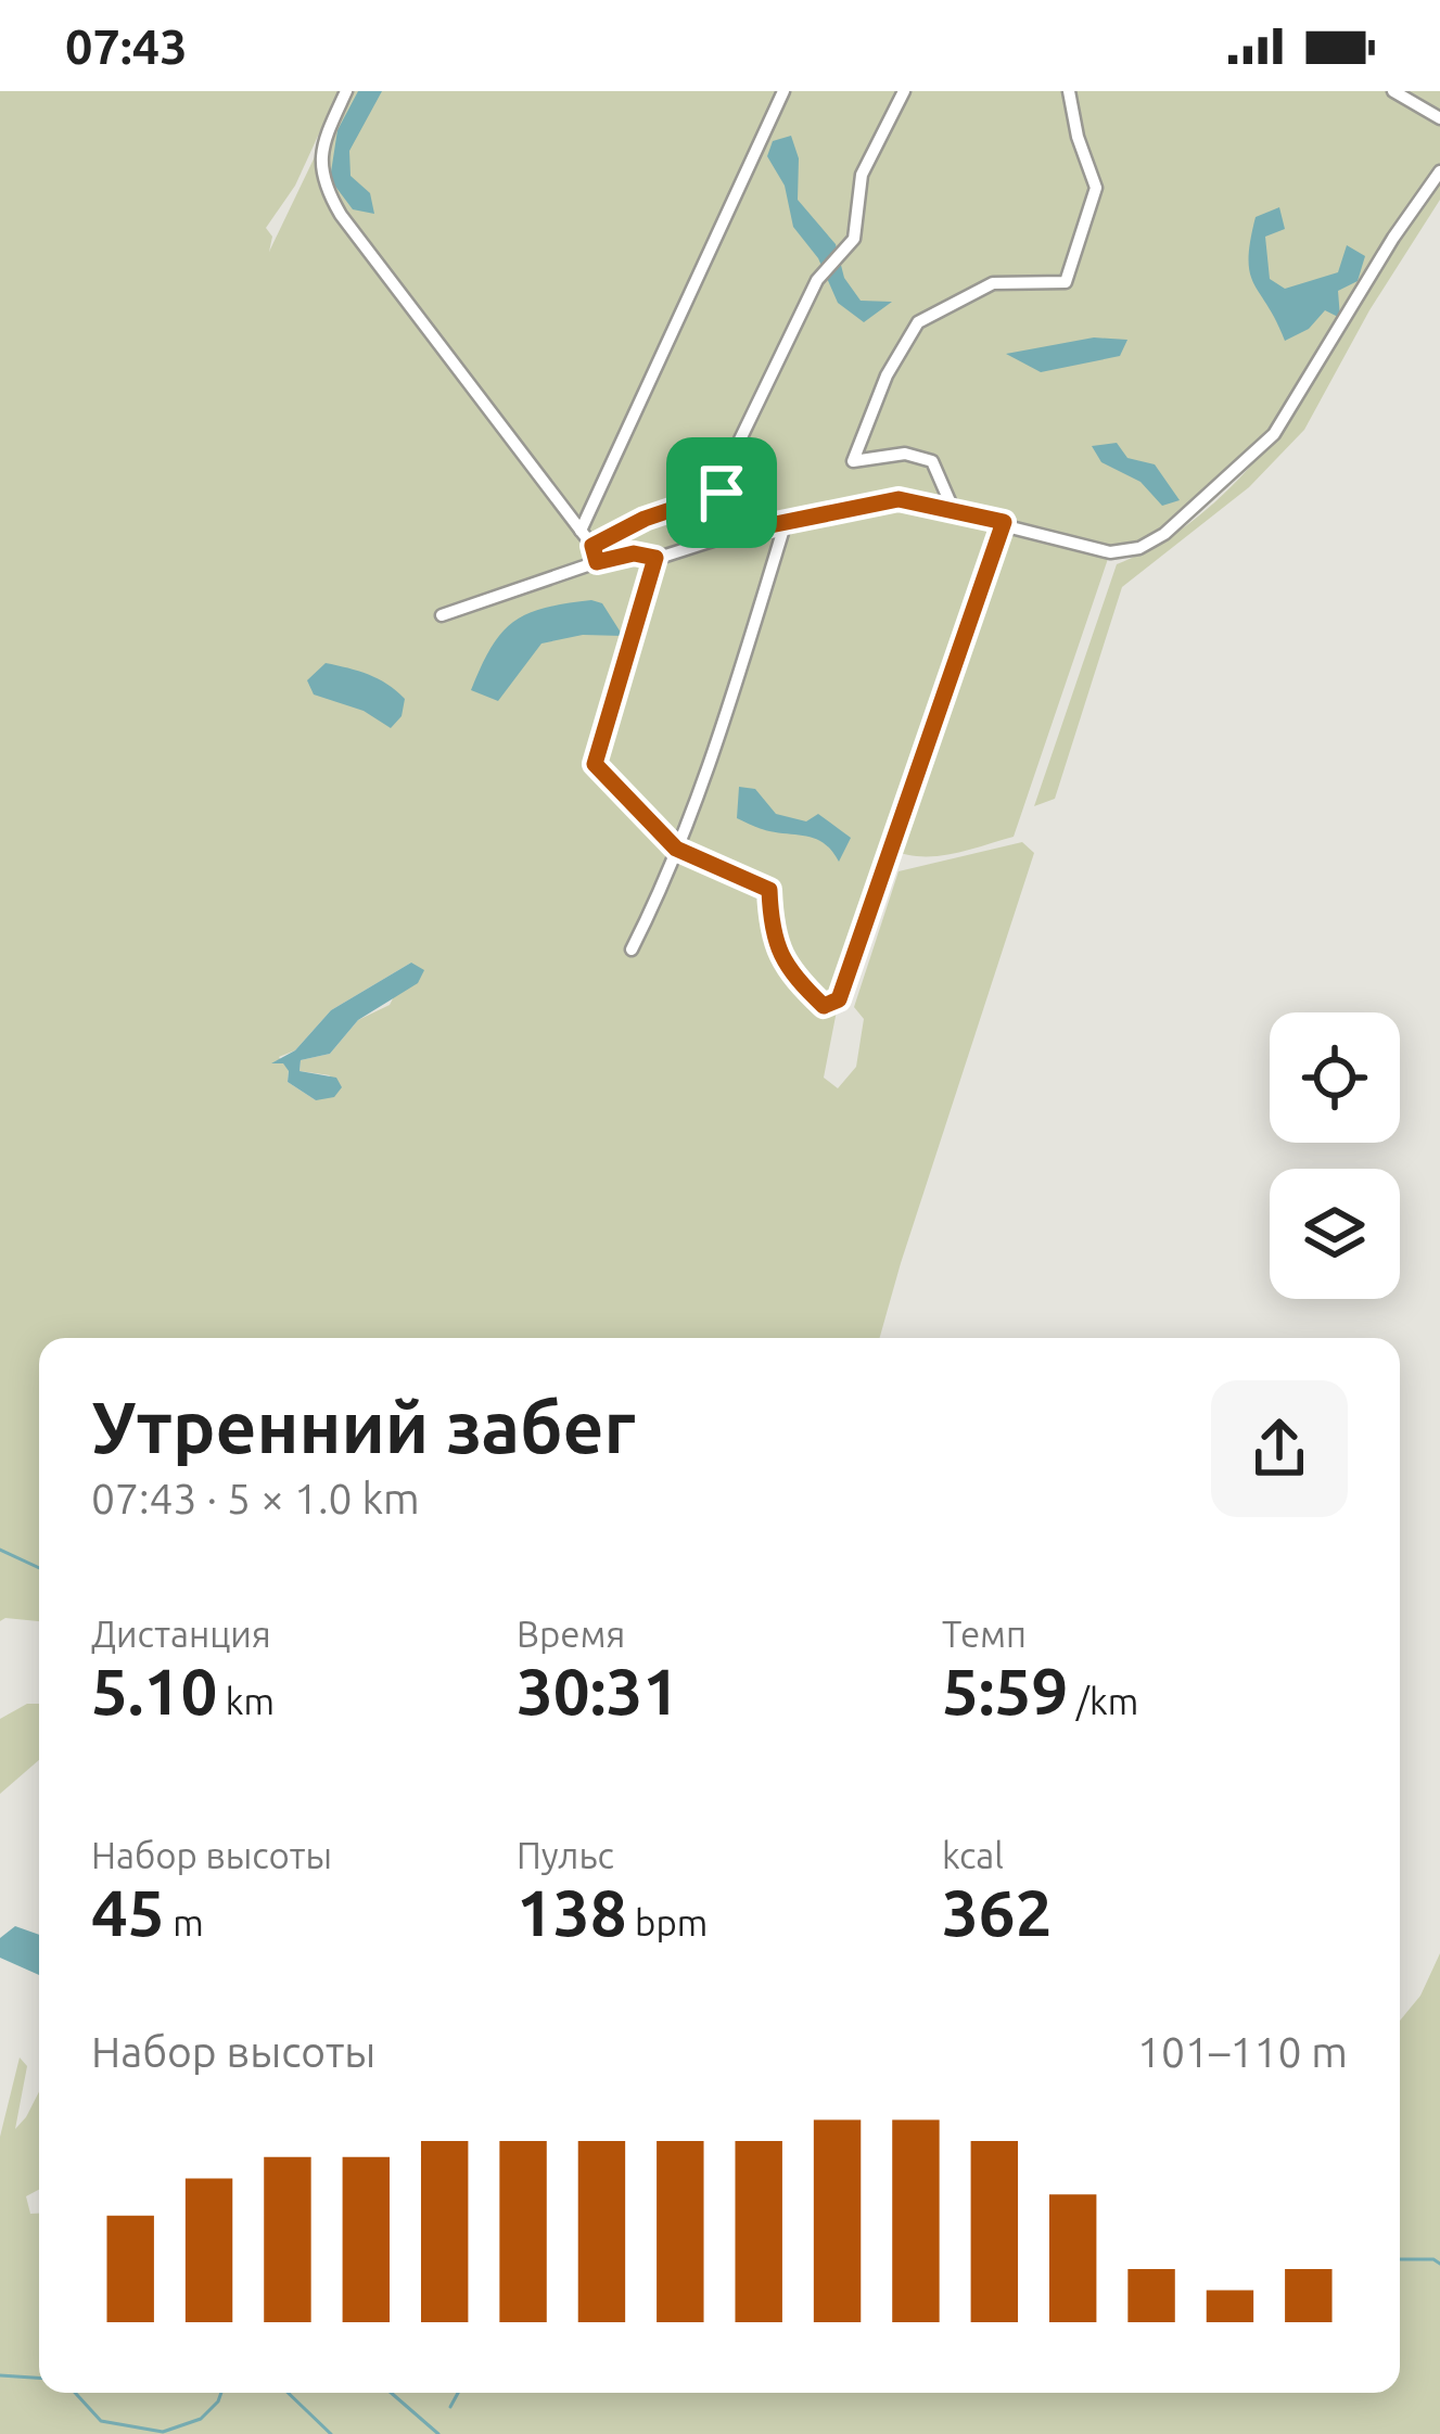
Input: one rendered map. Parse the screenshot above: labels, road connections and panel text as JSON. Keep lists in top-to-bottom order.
{
  "page": {
    "status": "07:43",
    "heading": ["Утренний забег", "07:43 · 5 × 1.0 km"],
    "stats": [
      ["Дистанция", "5.10 km"],
      ["Время", "30:31"],
      ["Темп", "5:59 /km"],
      ["Набор высоты", "45 m"],
      ["Пульс", "138 bpm"],
      ["kcal", "362"]
    ],
    "chart": ["Набор высоты", "101–110 m"]
  }
}
